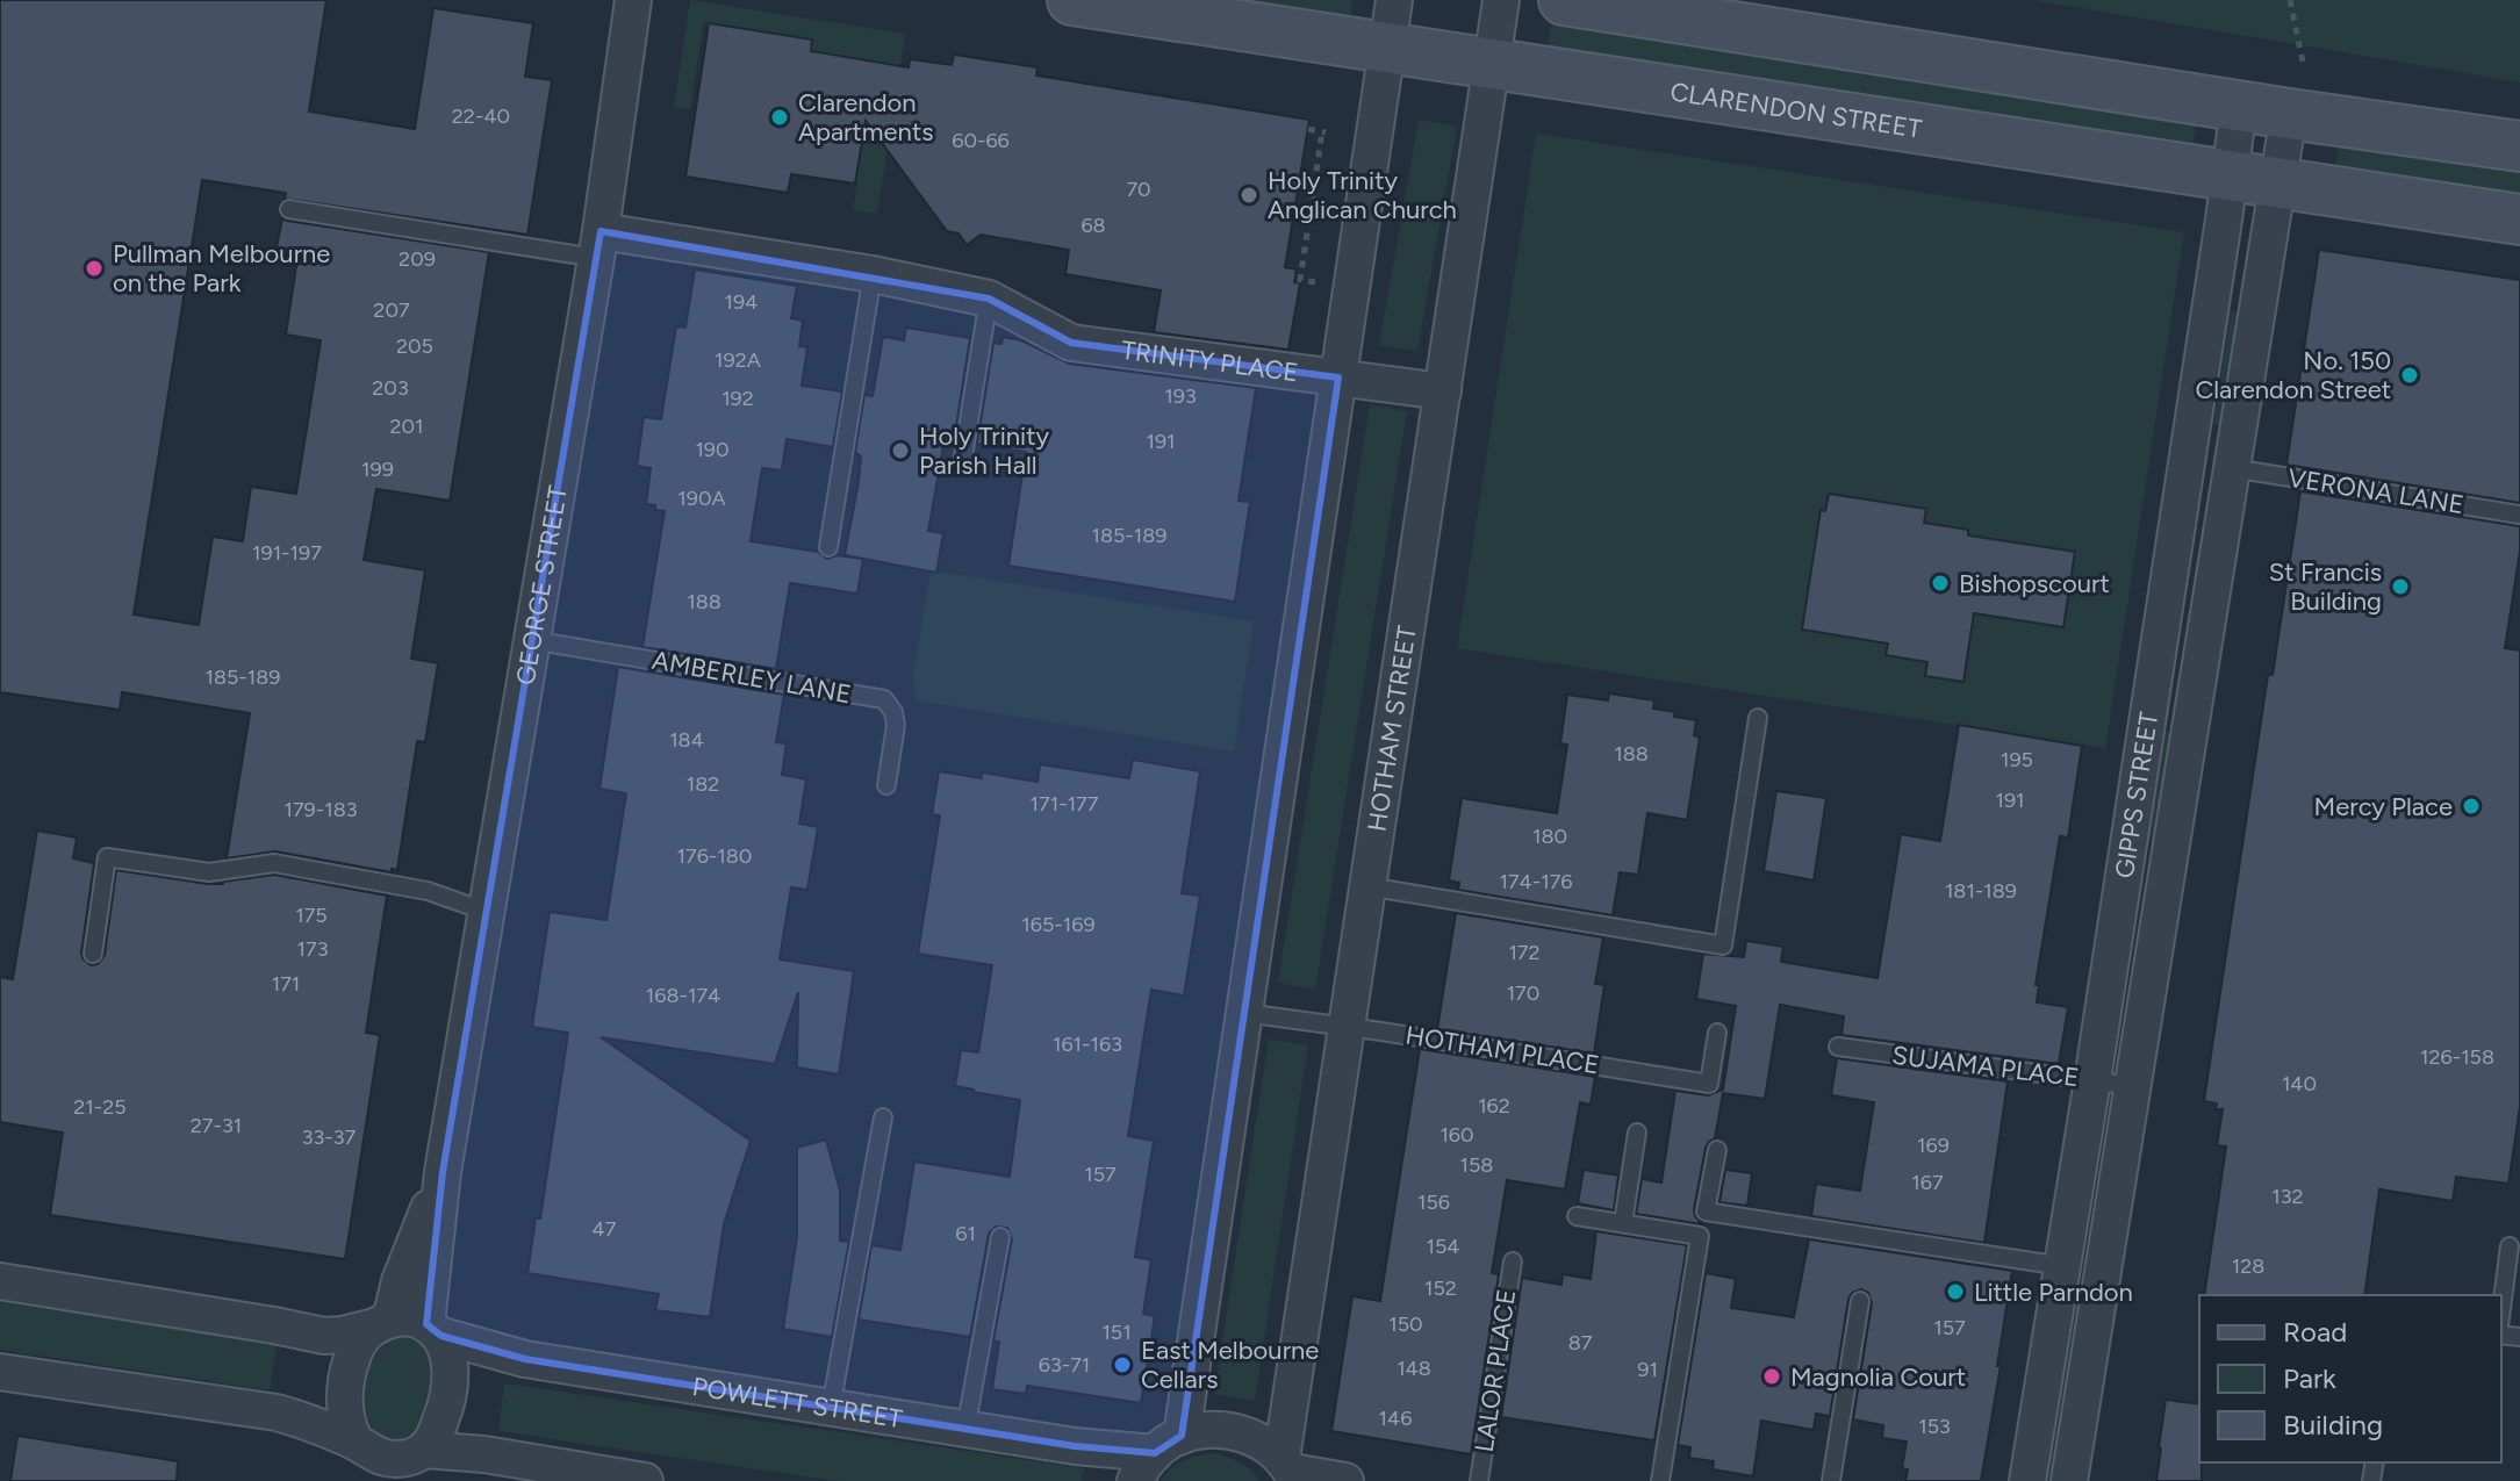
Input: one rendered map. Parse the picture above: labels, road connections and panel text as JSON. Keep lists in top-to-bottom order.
{
  "streets": {
    "street": [
      "CLARENDON STREET",
      "TRINITY PLACE",
      "GEORGE STREET",
      "HOTHAM STREET",
      "GIPPS STREET",
      "POWLETT STREET"
    ],
    "lane": [
      "VERONA LANE",
      "AMBERLEY LANE",
      "HOTHAM PLACE",
      "SUJAMA PLACE",
      "LALOR PLACE"
    ]
  },
  "crossings": [
    ["CLARENDON STREET", "HOTHAM STREET"],
    ["CLARENDON STREET", "GIPPS STREET"],
    ["TRINITY PLACE", "GEORGE STREET"],
    ["TRINITY PLACE", "HOTHAM STREET"],
    ["VERONA LANE", "GIPPS STREET"],
    ["GEORGE STREET", "AMBERLEY LANE"],
    ["GEORGE STREET", "POWLETT STREET"],
    ["HOTHAM STREET", "HOTHAM PLACE"],
    ["HOTHAM STREET", "POWLETT STREET"],
    ["GIPPS STREET", "SUJAMA PLACE"]
  ],
  "places": [
    "Clarendon Apartments",
    "Holy Trinity Anglican Church",
    "Pullman Melbourne on the Park",
    "No. 150 Clarendon Street",
    "Holy Trinity Parish Hall",
    "Bishopscourt",
    "St Francis Building",
    "Mercy Place",
    "Little Parndon",
    "East Melbourne Cellars",
    "Magnolia Court"
  ],
  "house_numbers": [
    "22-40",
    "60-66",
    "70",
    "68",
    "209",
    "194",
    "207",
    "205",
    "192A",
    "203",
    "193",
    "192",
    "201",
    "191",
    "190",
    "199",
    "190A",
    "185-189",
    "191-197",
    "188",
    "185-189",
    "184",
    "188",
    "195",
    "182",
    "191",
    "171-177",
    "179-183",
    "180",
    "176-180",
    "174-176",
    "181-189",
    "175",
    "165-169",
    "173",
    "172",
    "171",
    "170",
    "168-174",
    "161-163",
    "126-158",
    "140",
    "162",
    "21-25",
    "27-31",
    "160",
    "33-37",
    "169",
    "158",
    "157",
    "167",
    "132",
    "156",
    "47",
    "61",
    "154",
    "128",
    "152",
    "150",
    "157",
    "151",
    "87",
    "63-71",
    "148",
    "91",
    "146",
    "153"
  ],
  "legend": ["Road", "Park", "Building"]
}
